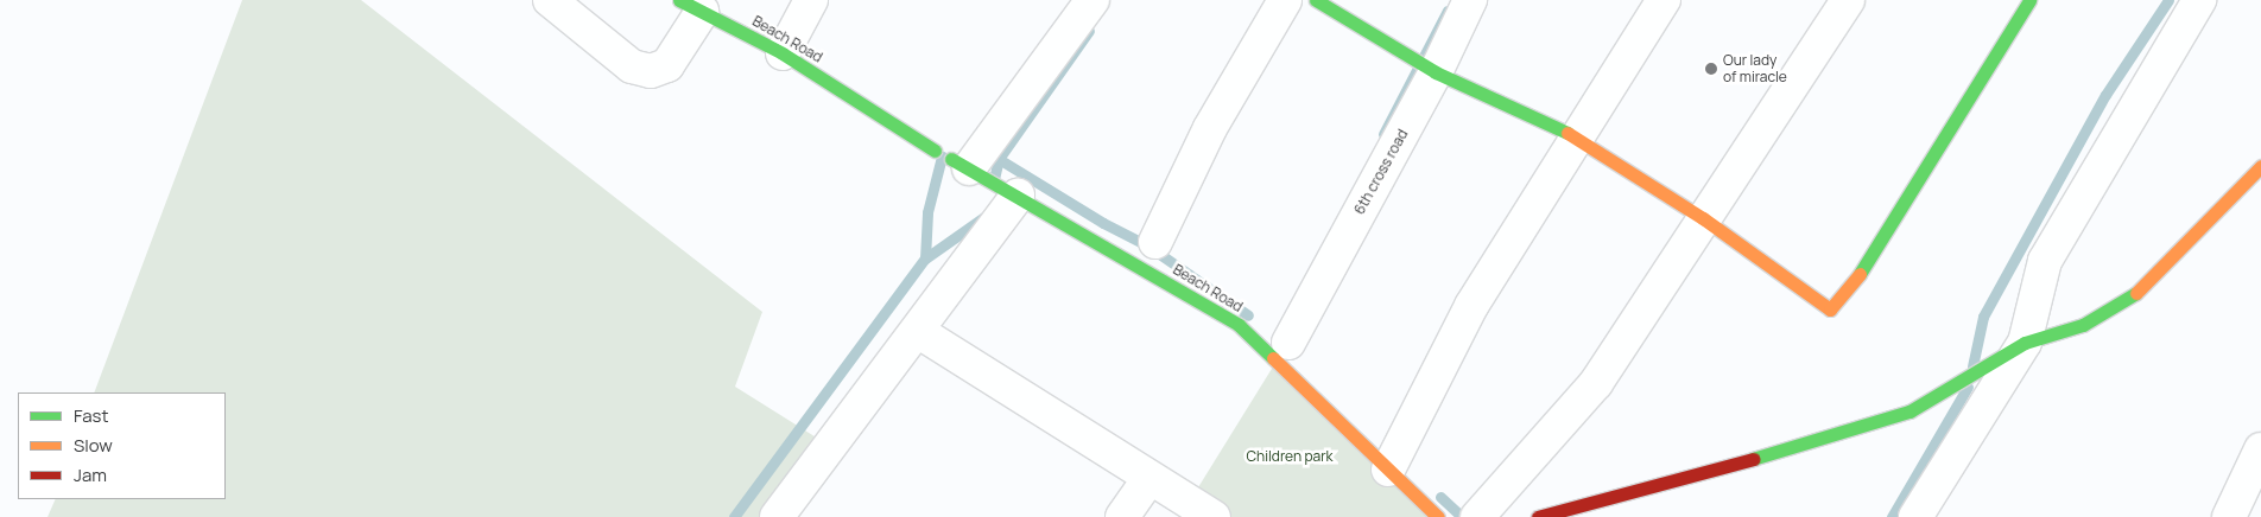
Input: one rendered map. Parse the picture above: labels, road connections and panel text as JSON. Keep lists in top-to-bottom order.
{
  "streets": {
    "street": ["Beach Road", "6th cross road"]
  },
  "parks": ["Children park"],
  "places": ["Our lady of miracle"],
  "legend": ["Fast", "Slow", "Jam"]
}
